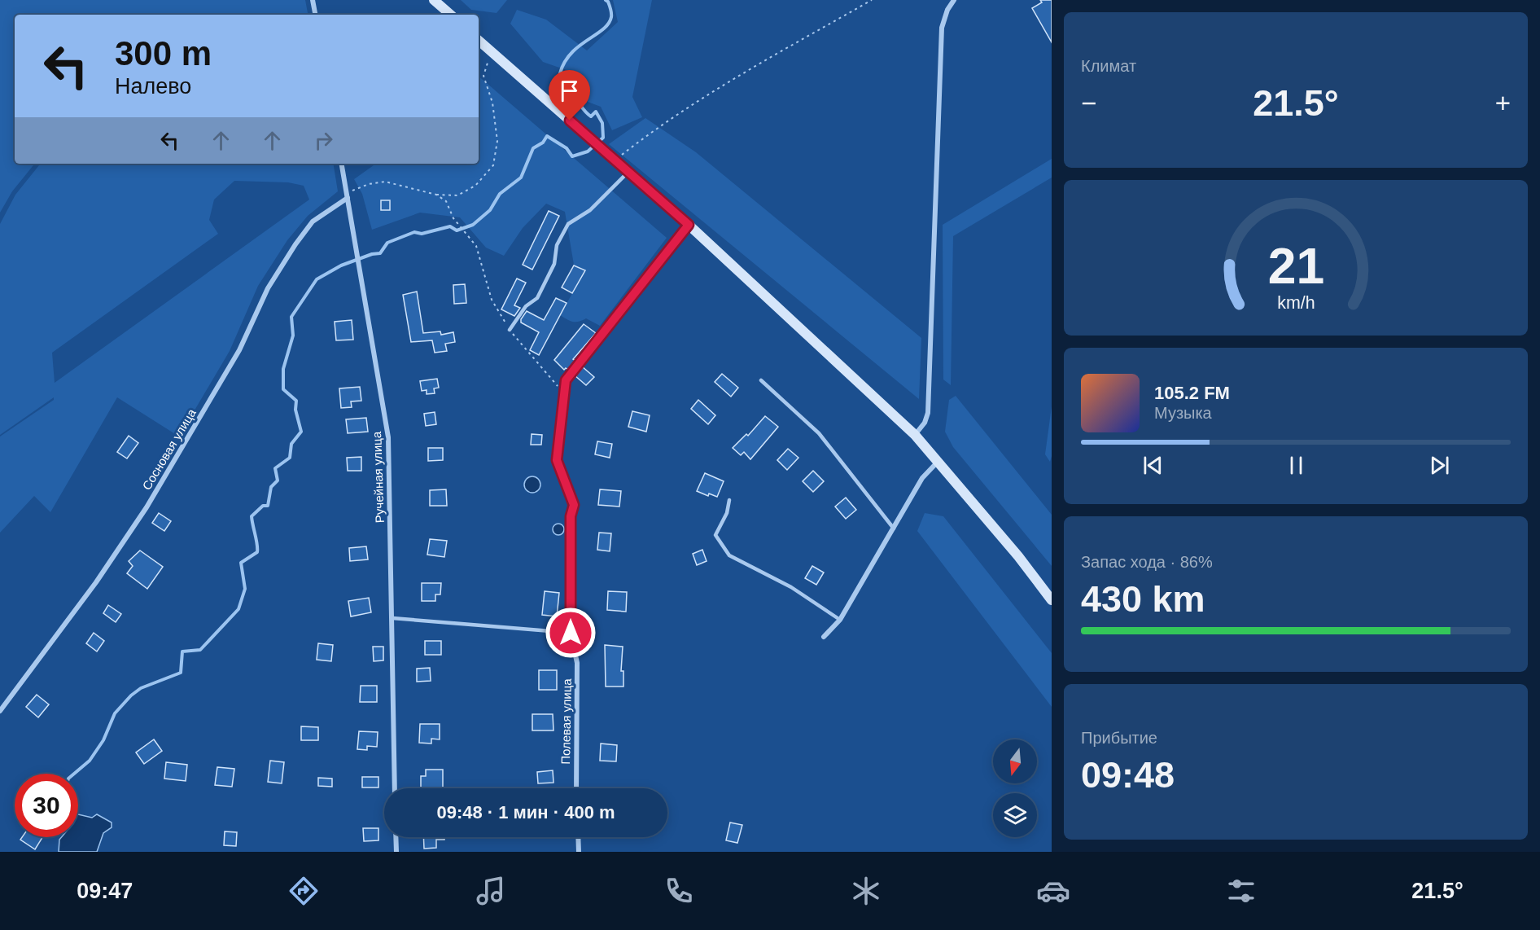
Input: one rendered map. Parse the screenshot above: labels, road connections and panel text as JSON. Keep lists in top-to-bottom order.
{
  "streets": {
    "street": ["Сосновая улица", "Ручейная улица", "Полевая улица"]
  },
  "crossings": [
    ["Сосновая улица", "Ручейная улица"]
  ],
  "north": "bottom",
  "page": {
    "tile": [
      "Климат",
      ["Запас хода · 86%", "430 km"],
      ["Прибытие", "09:48"]
    ],
    "turn": ["300 m", "Налево"],
    "heat": ["−", "21.5°", "+"],
    "song": ["105.2 FM", "Музыка"],
    "limit": "30",
    "trip": "09:48 · 1 мин · 400 m",
    "tabs": ["09:47", "21.5°"],
    "gauge": ["21", "km/h"]
  }
}
